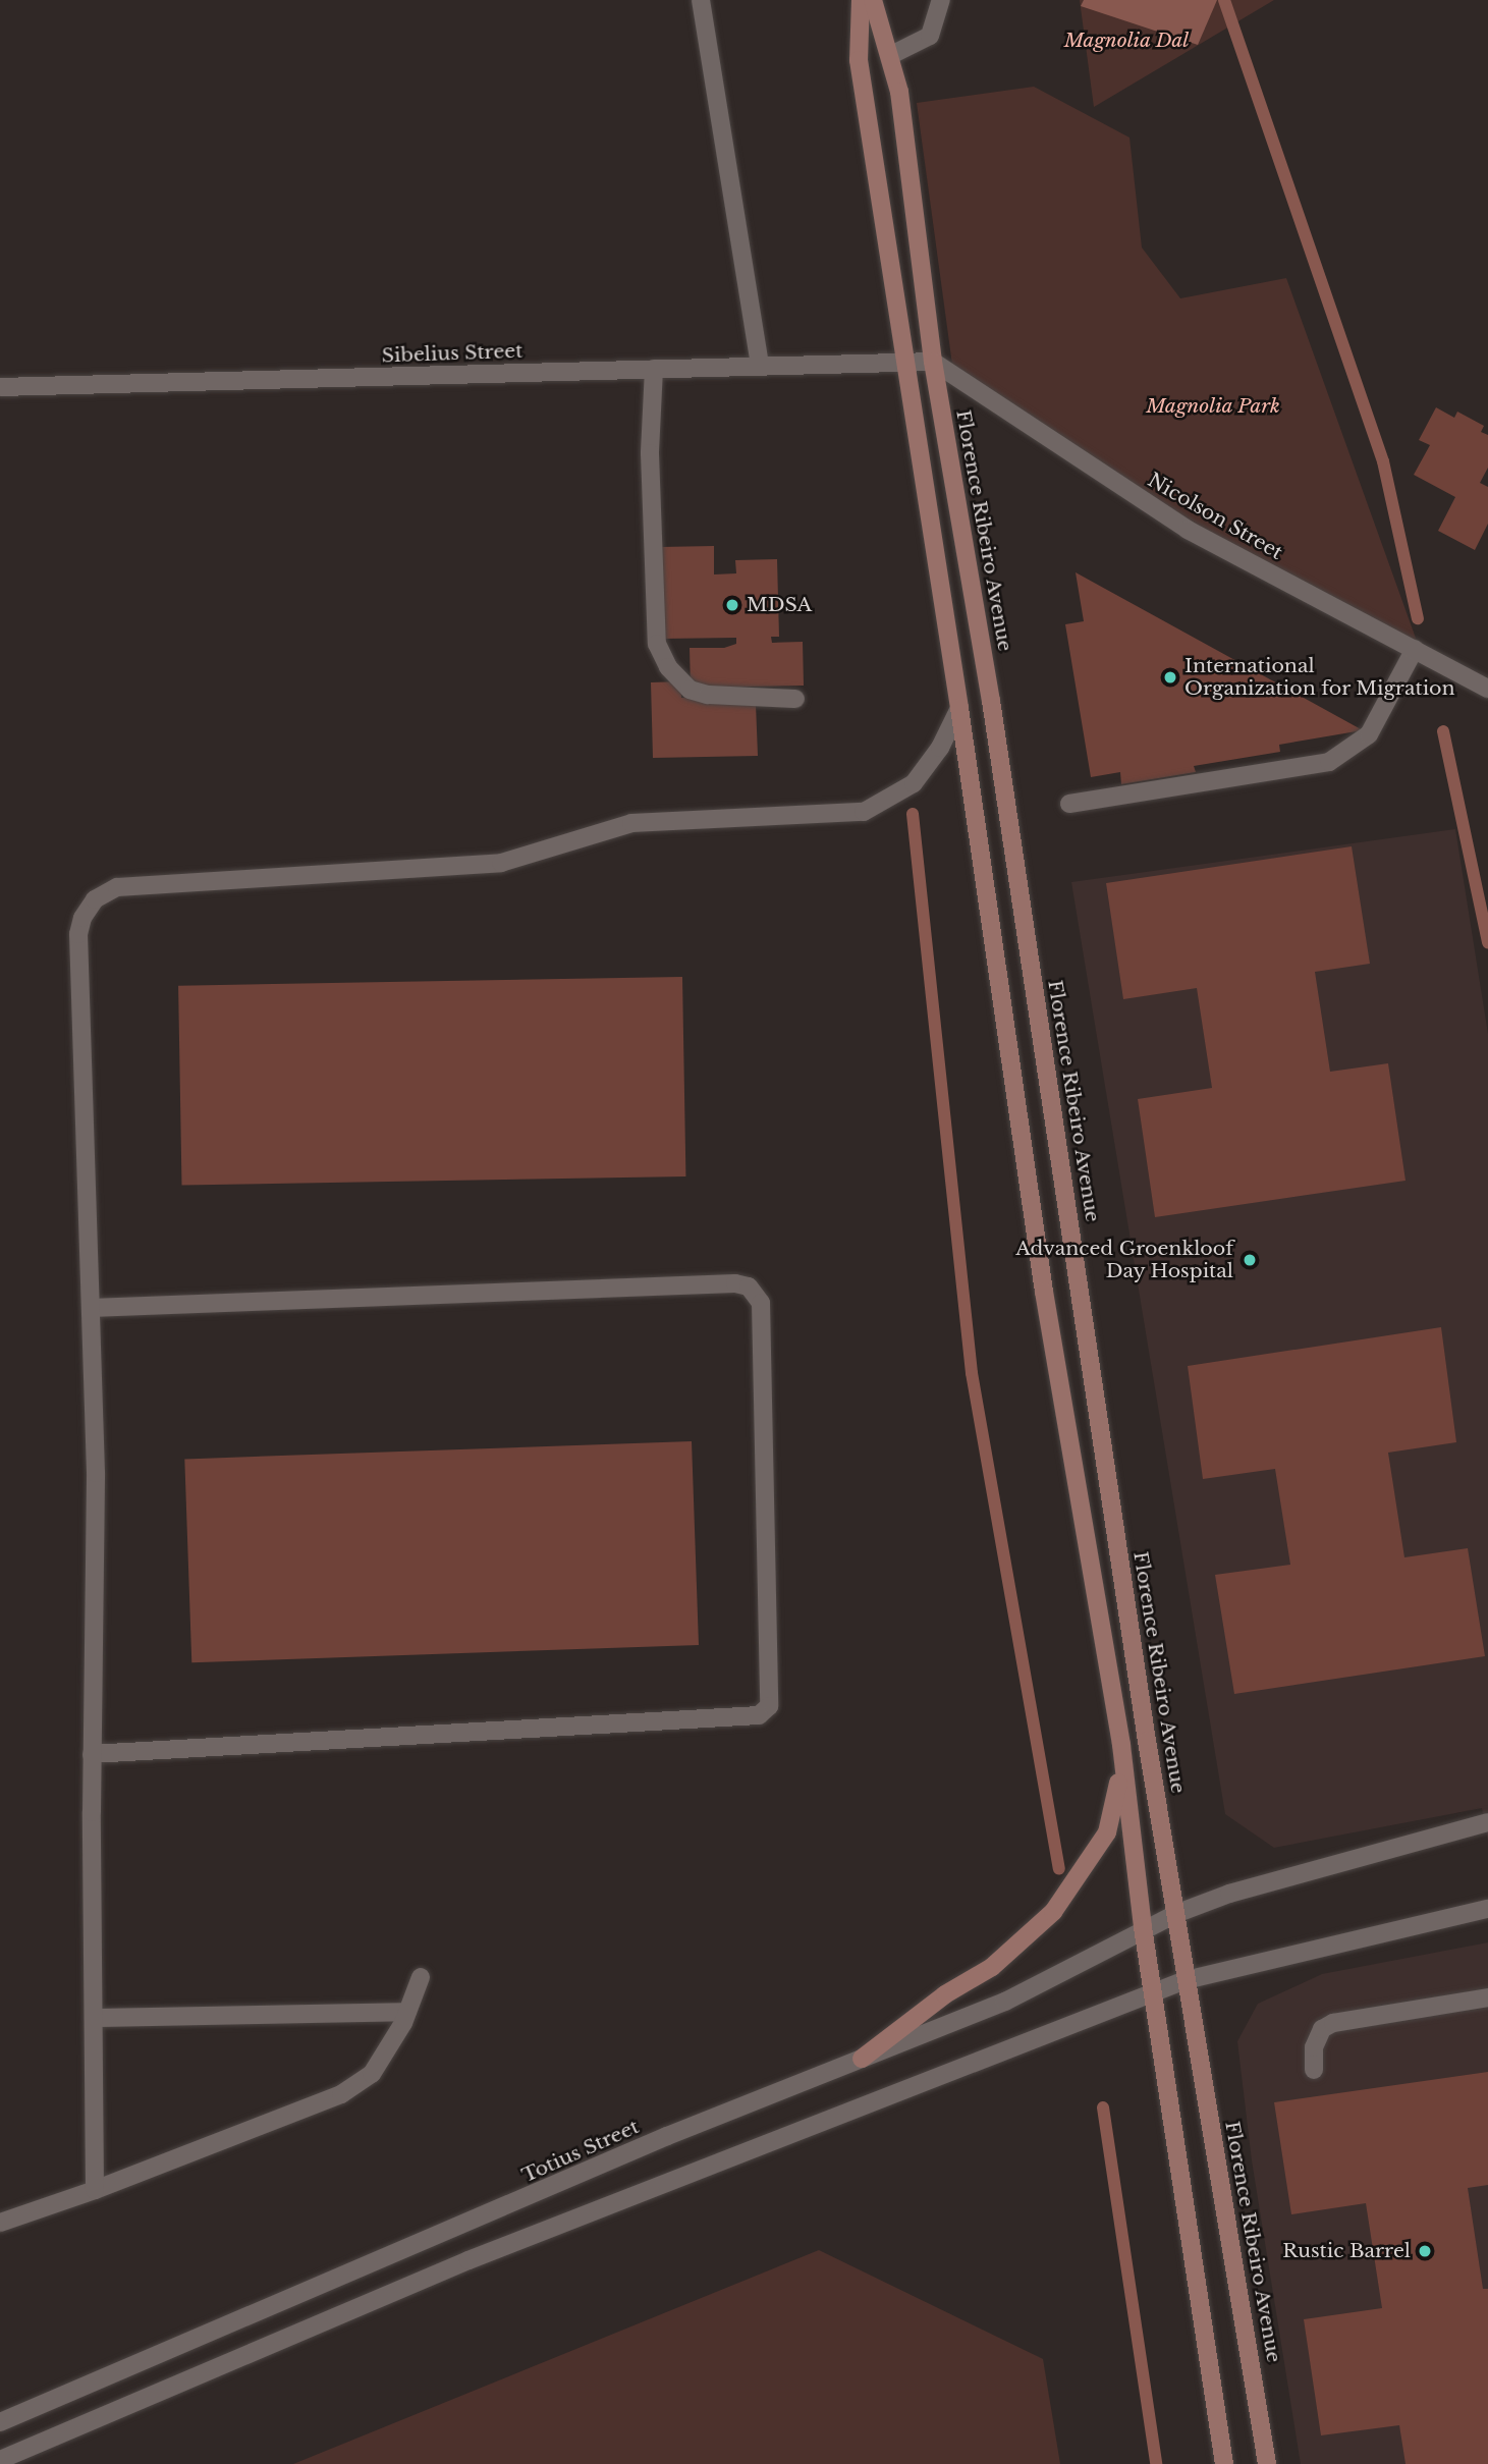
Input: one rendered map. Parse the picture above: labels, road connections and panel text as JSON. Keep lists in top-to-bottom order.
{
  "streets": {
    "main road": ["Florence Ribeiro Avenue"],
    "street": ["Sibelius Street", "Nicolson Street", "Totius Street"]
  },
  "crossings": [
    ["Sibelius Street", "Nicolson Street"],
    ["Sibelius Street", "Florence Ribeiro Avenue"],
    ["Nicolson Street", "Florence Ribeiro Avenue"],
    ["Florence Ribeiro Avenue", "Totius Street"]
  ],
  "parks": ["Magnolia Dal", "Magnolia Park"],
  "places": [
    "MDSA",
    "International Organization for Migration",
    "Advanced Groenkloof Day Hospital",
    "Rustic Barrel"
  ]
}
